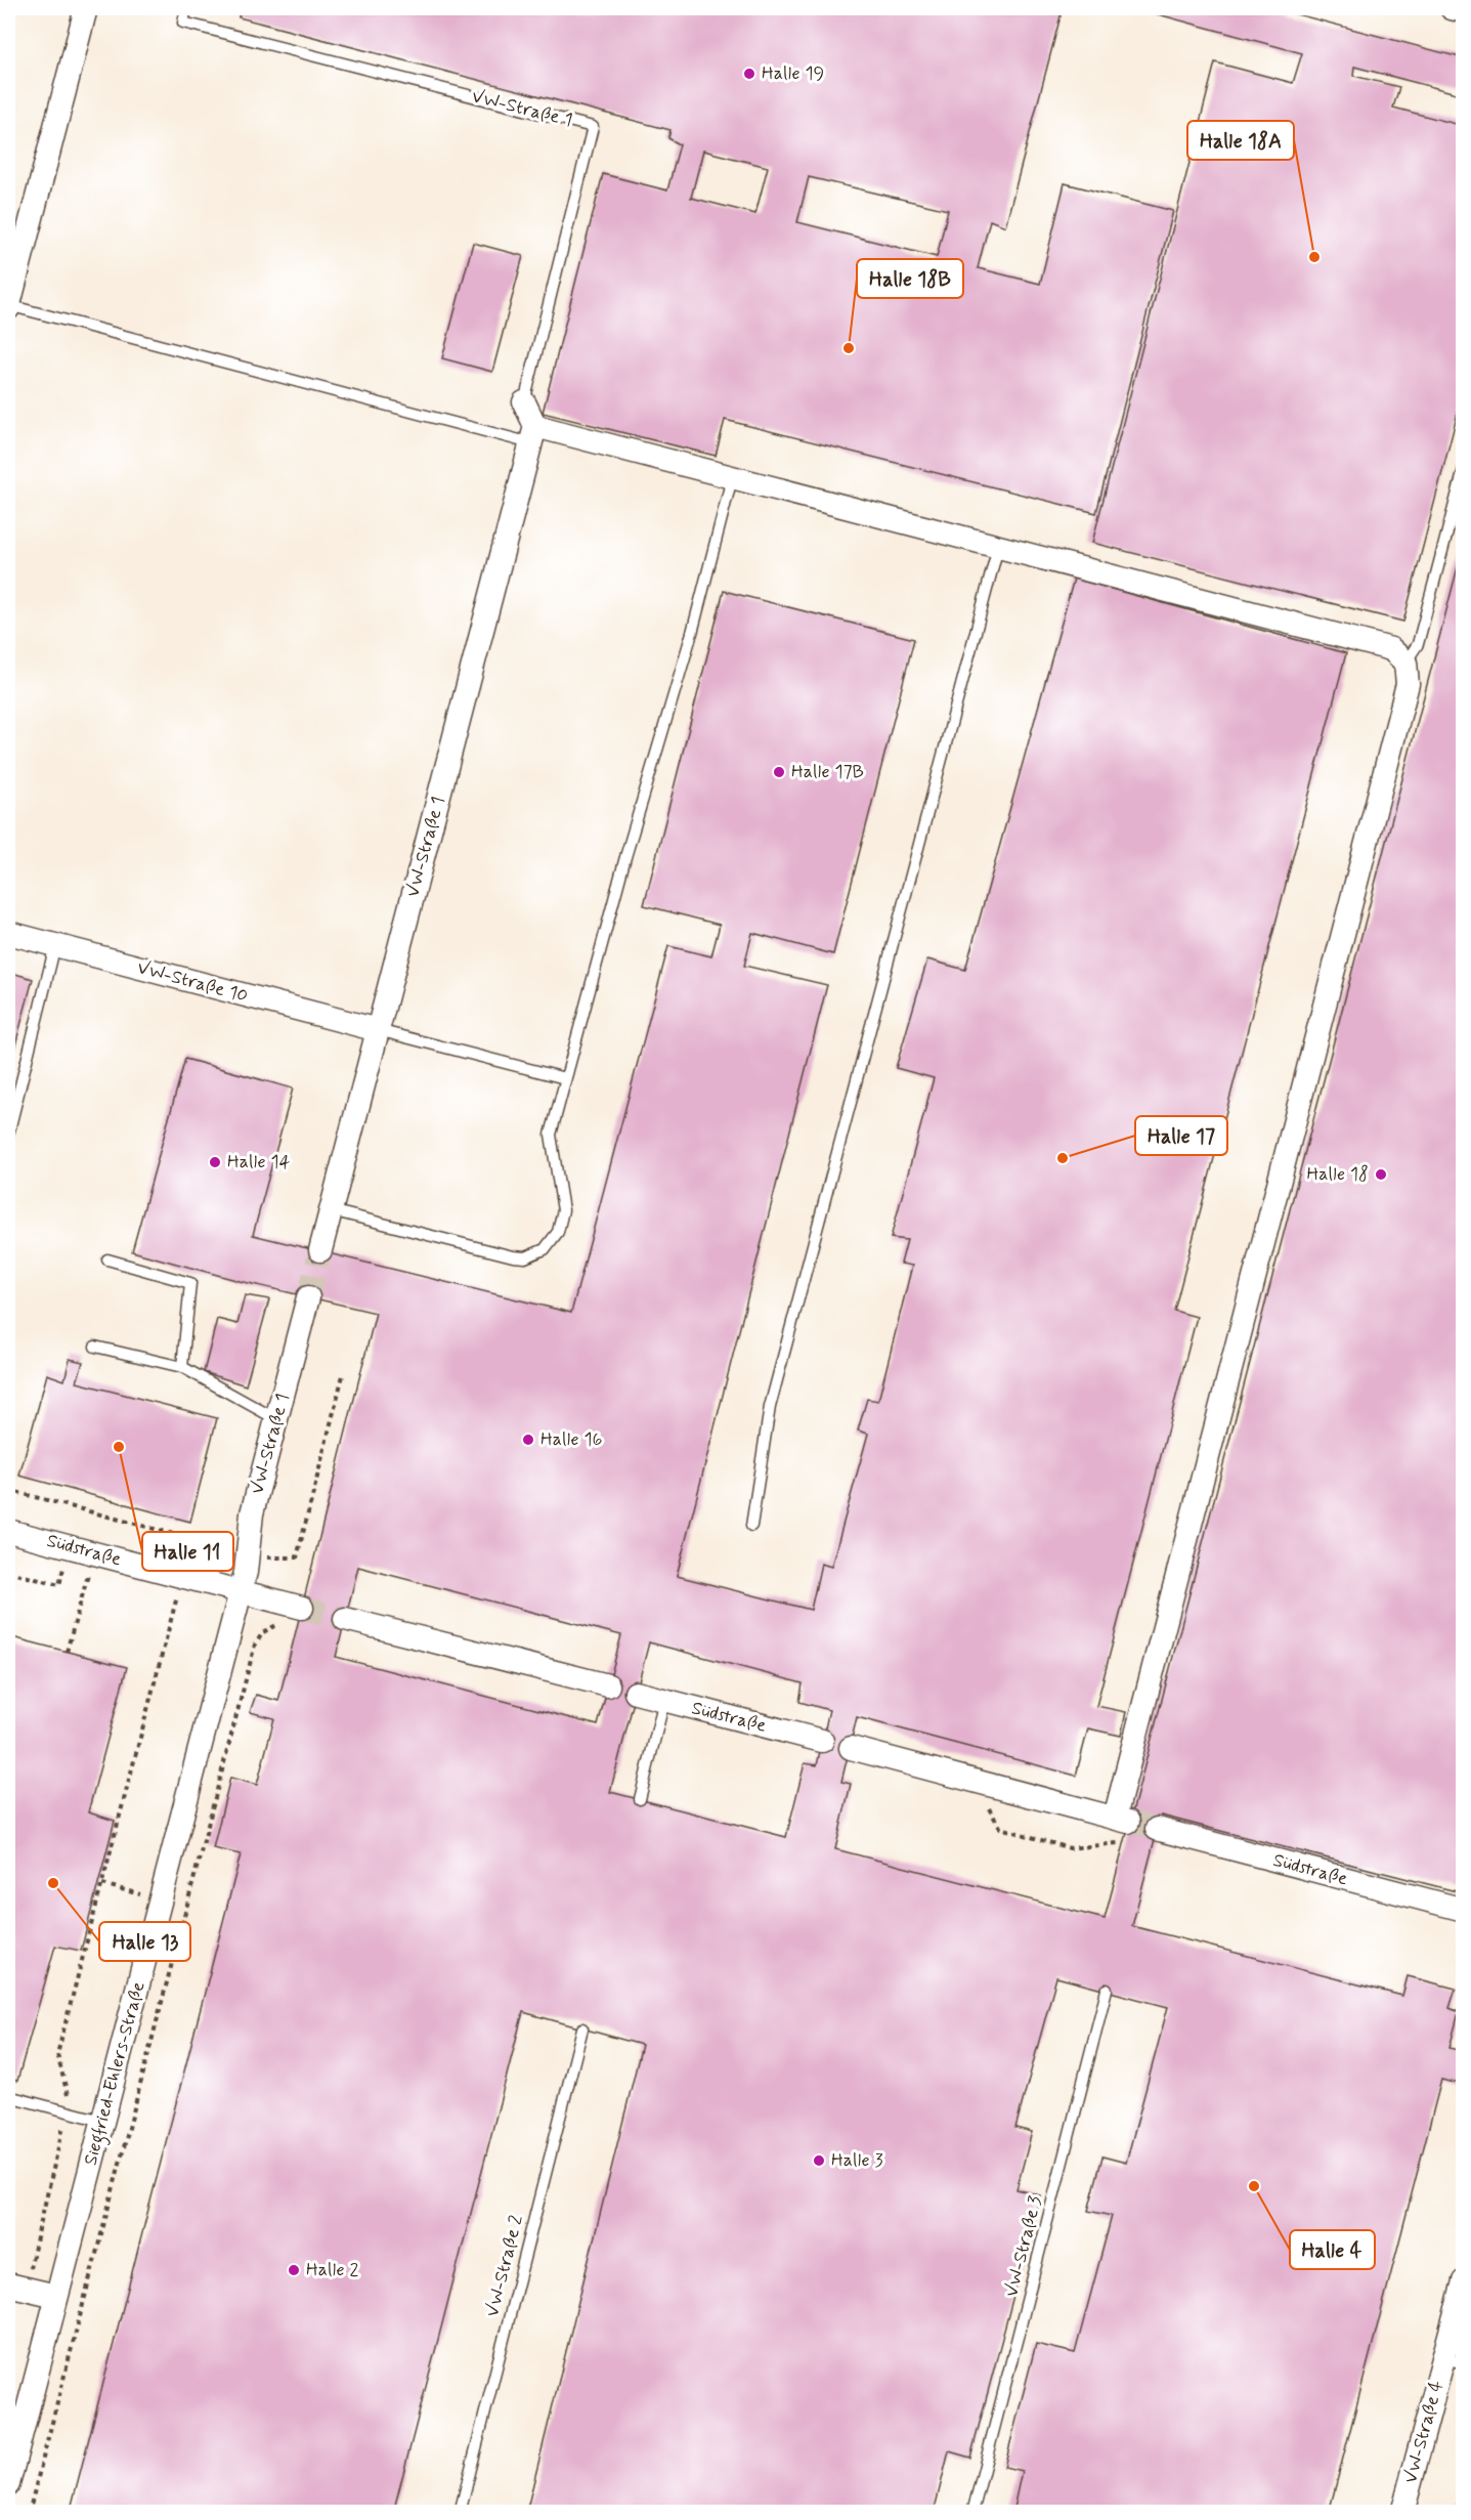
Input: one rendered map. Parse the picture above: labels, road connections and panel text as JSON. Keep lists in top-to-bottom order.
{
  "streets": {
    "street": [
      "VW-Straße 1",
      "VW-Straße 10",
      "Südstraße",
      "Siegfried-Ehlers-Straße",
      "VW-Straße 4"
    ],
    "lane": ["VW-Straße 3", "VW-Straße 2"]
  },
  "crossings": [
    ["VW-Straße 1", "VW-Straße 10"],
    ["VW-Straße 1", "Südstraße"],
    ["VW-Straße 1", "Siegfried-Ehlers-Straße"],
    ["Südstraße", "Siegfried-Ehlers-Straße"]
  ],
  "places": [
    "Halle 19",
    "Halle 18A",
    "Halle 18B",
    "Halle 17B",
    "Halle 17",
    "Halle 14",
    "Halle 18",
    "Halle 16",
    "Halle 11",
    "Halle 13",
    "Halle 3",
    "Halle 4",
    "Halle 2"
  ]
}
